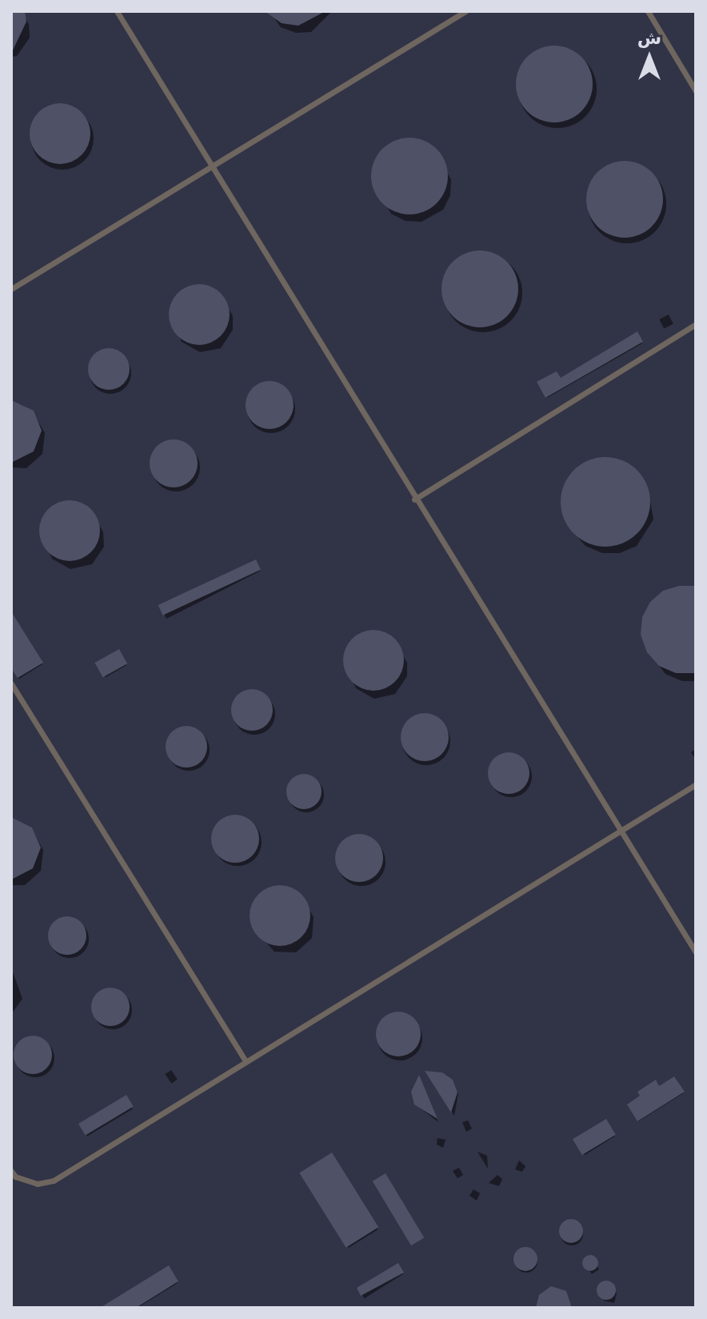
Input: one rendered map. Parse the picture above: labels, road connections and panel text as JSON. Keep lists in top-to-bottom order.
{
  "north": "top"
}
